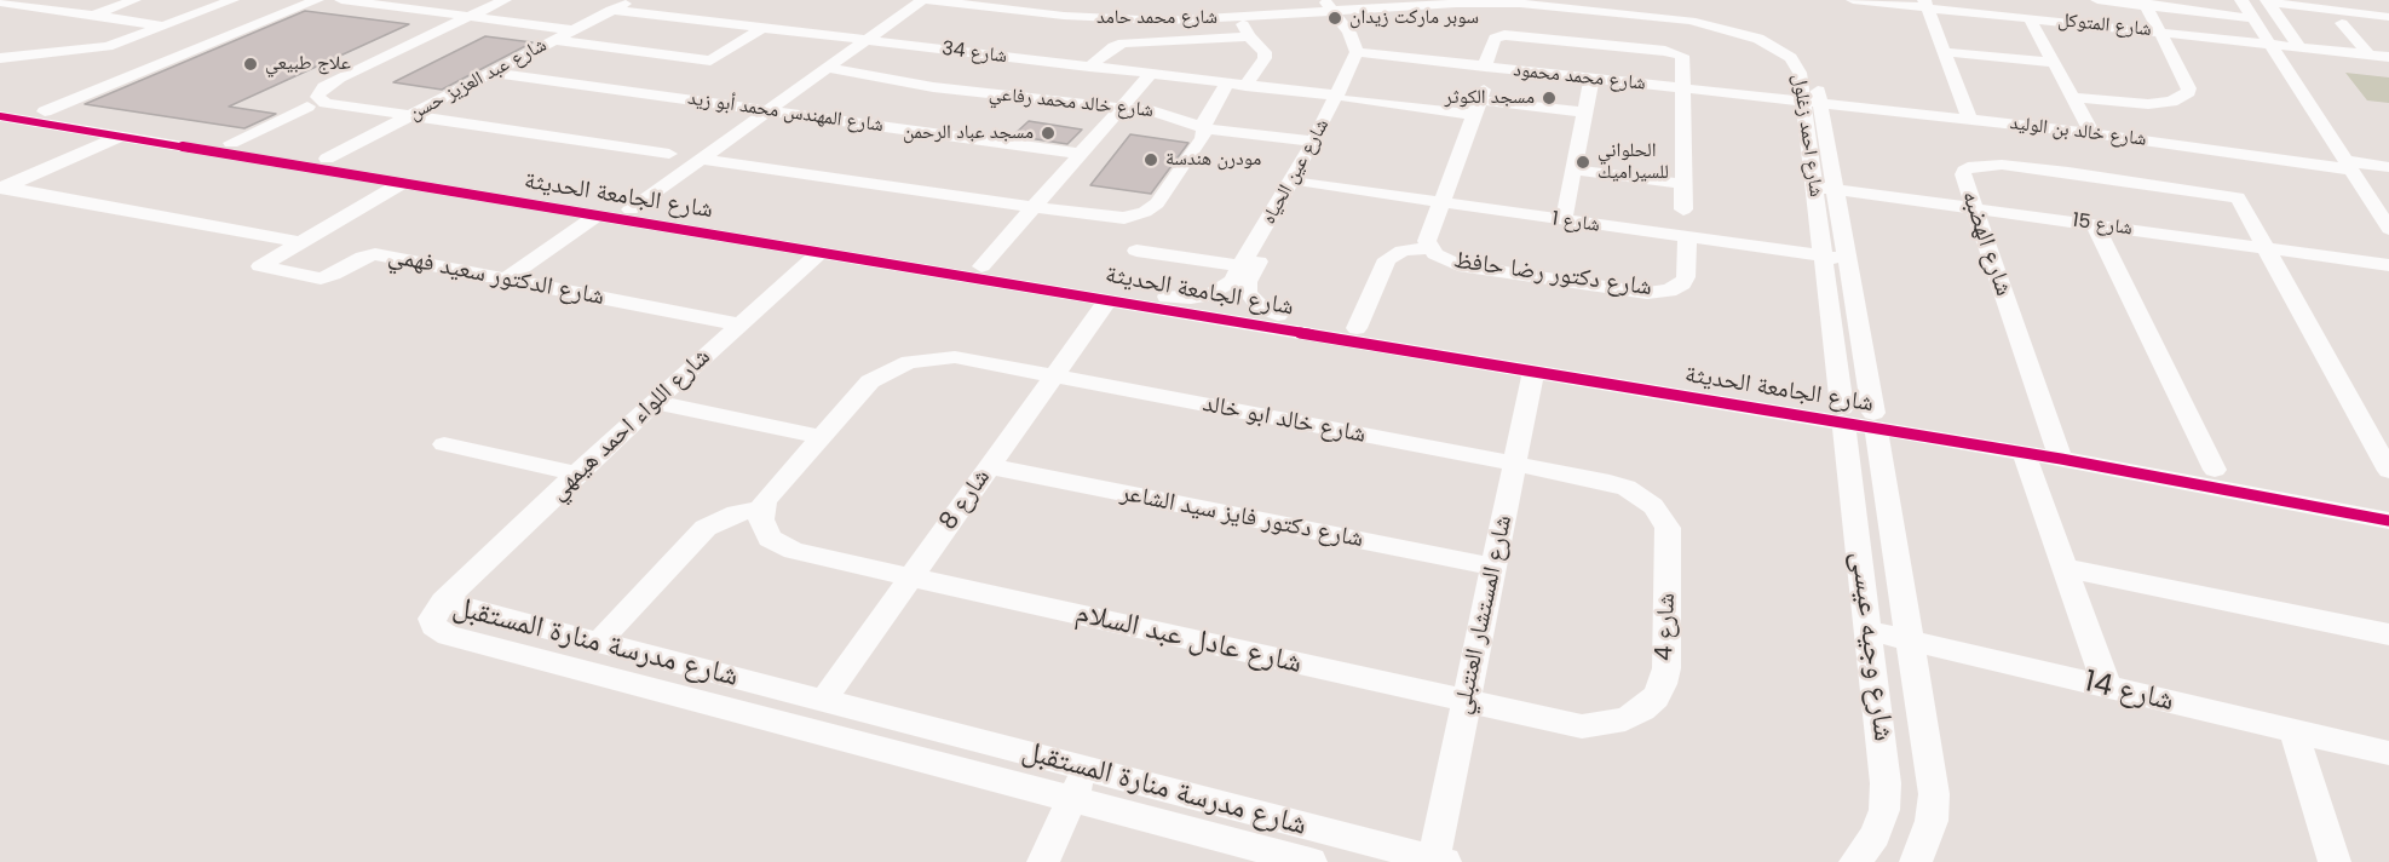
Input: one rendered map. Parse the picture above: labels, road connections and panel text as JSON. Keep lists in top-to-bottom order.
{
  "streets": {
    "street": [
      "شارع محمد حامد",
      "شارع المتوكل",
      "شارع 34",
      "شارع محمد محمود",
      "شارع عبد العزيز حسن",
      "شارع خالد محمد رفاعي",
      "شارع المهندس محمد أبو زيد",
      "شارع خالد بن الوليد",
      "شارع احمد زغلول",
      "شارع عين الحياه",
      "شارع الجامعة الحديثة",
      "شارع 1",
      "شارع 15",
      "شارع الهضبه",
      "شارع دكتور رضا حافظ",
      "شارع الدكتور سعيد فهمي",
      "شارع خالد ابو خالد",
      "شارع اللواء احمد هيمهي",
      "شارع 8",
      "شارع دكتور فايز سيد الشاعر",
      "شارع المستشار العنتبلي",
      "شارع 4",
      "شارع عادل عبد السلام",
      "شارع مدرسة منارة المستقبل",
      "شارع وجيه عيسى",
      "شارع 14"
    ]
  },
  "crossings": [
    ["شارع محمد حامد", "شارع احمد زغلول"],
    ["شارع 34", "شارع عبد العزيز حسن"],
    ["شارع 34", "شارع عين الحياه"],
    ["شارع 34", "شارع دكتور رضا حافظ"],
    ["شارع محمد محمود", "شارع خالد بن الوليد"],
    ["شارع محمد محمود", "شارع احمد زغلول"],
    ["شارع محمد محمود", "شارع عين الحياه"],
    ["شارع عبد العزيز حسن", "شارع المهندس محمد أبو زيد"],
    ["شارع عبد العزيز حسن", "شارع الجامعة الحديثة"],
    ["شارع خالد محمد رفاعي", "شارع عين الحياه"],
    ["شارع خالد بن الوليد", "شارع احمد زغلول"],
    ["شارع احمد زغلول", "شارع الجامعة الحديثة"],
    ["شارع احمد زغلول", "شارع 1"],
    ["شارع احمد زغلول", "شارع 15"],
    ["شارع احمد زغلول", "شارع وجيه عيسى"],
    ["شارع عين الحياه", "شارع الجامعة الحديثة"],
    ["شارع عين الحياه", "شارع 1"],
    ["شارع الجامعة الحديثة", "شارع الهضبه"],
    ["شارع الجامعة الحديثة", "شارع اللواء احمد هيمهي"],
    ["شارع الجامعة الحديثة", "شارع 8"],
    ["شارع الجامعة الحديثة", "شارع المستشار العنتبلي"],
    ["شارع الجامعة الحديثة", "شارع وجيه عيسى"],
    ["شارع 1", "شارع دكتور رضا حافظ"],
    ["شارع 15", "شارع الهضبه"],
    ["شارع الدكتور سعيد فهمي", "شارع اللواء احمد هيمهي"],
    ["شارع خالد ابو خالد", "شارع 8"],
    ["شارع خالد ابو خالد", "شارع المستشار العنتبلي"],
    ["شارع خالد ابو خالد", "شارع 4"],
    ["شارع خالد ابو خالد", "شارع عادل عبد السلام"],
    ["شارع اللواء احمد هيمهي", "شارع مدرسة منارة المستقبل"],
    ["شارع 8", "شارع دكتور فايز سيد الشاعر"],
    ["شارع 8", "شارع عادل عبد السلام"],
    ["شارع 8", "شارع مدرسة منارة المستقبل"],
    ["شارع دكتور فايز سيد الشاعر", "شارع المستشار العنتبلي"],
    ["شارع المستشار العنتبلي", "شارع 4"],
    ["شارع المستشار العنتبلي", "شارع عادل عبد السلام"],
    ["شارع المستشار العنتبلي", "شارع مدرسة منارة المستقبل"],
    ["شارع 4", "شارع عادل عبد السلام"],
    ["شارع وجيه عيسى", "شارع 14"]
  ],
  "places": [
    "سوبر ماركت زيدان",
    "علاج طبيعي",
    "مسجد الكوثر",
    "مسجد عباد الرحمن",
    "مودرن هندسة",
    "الحلواني للسيراميك"
  ]
}
